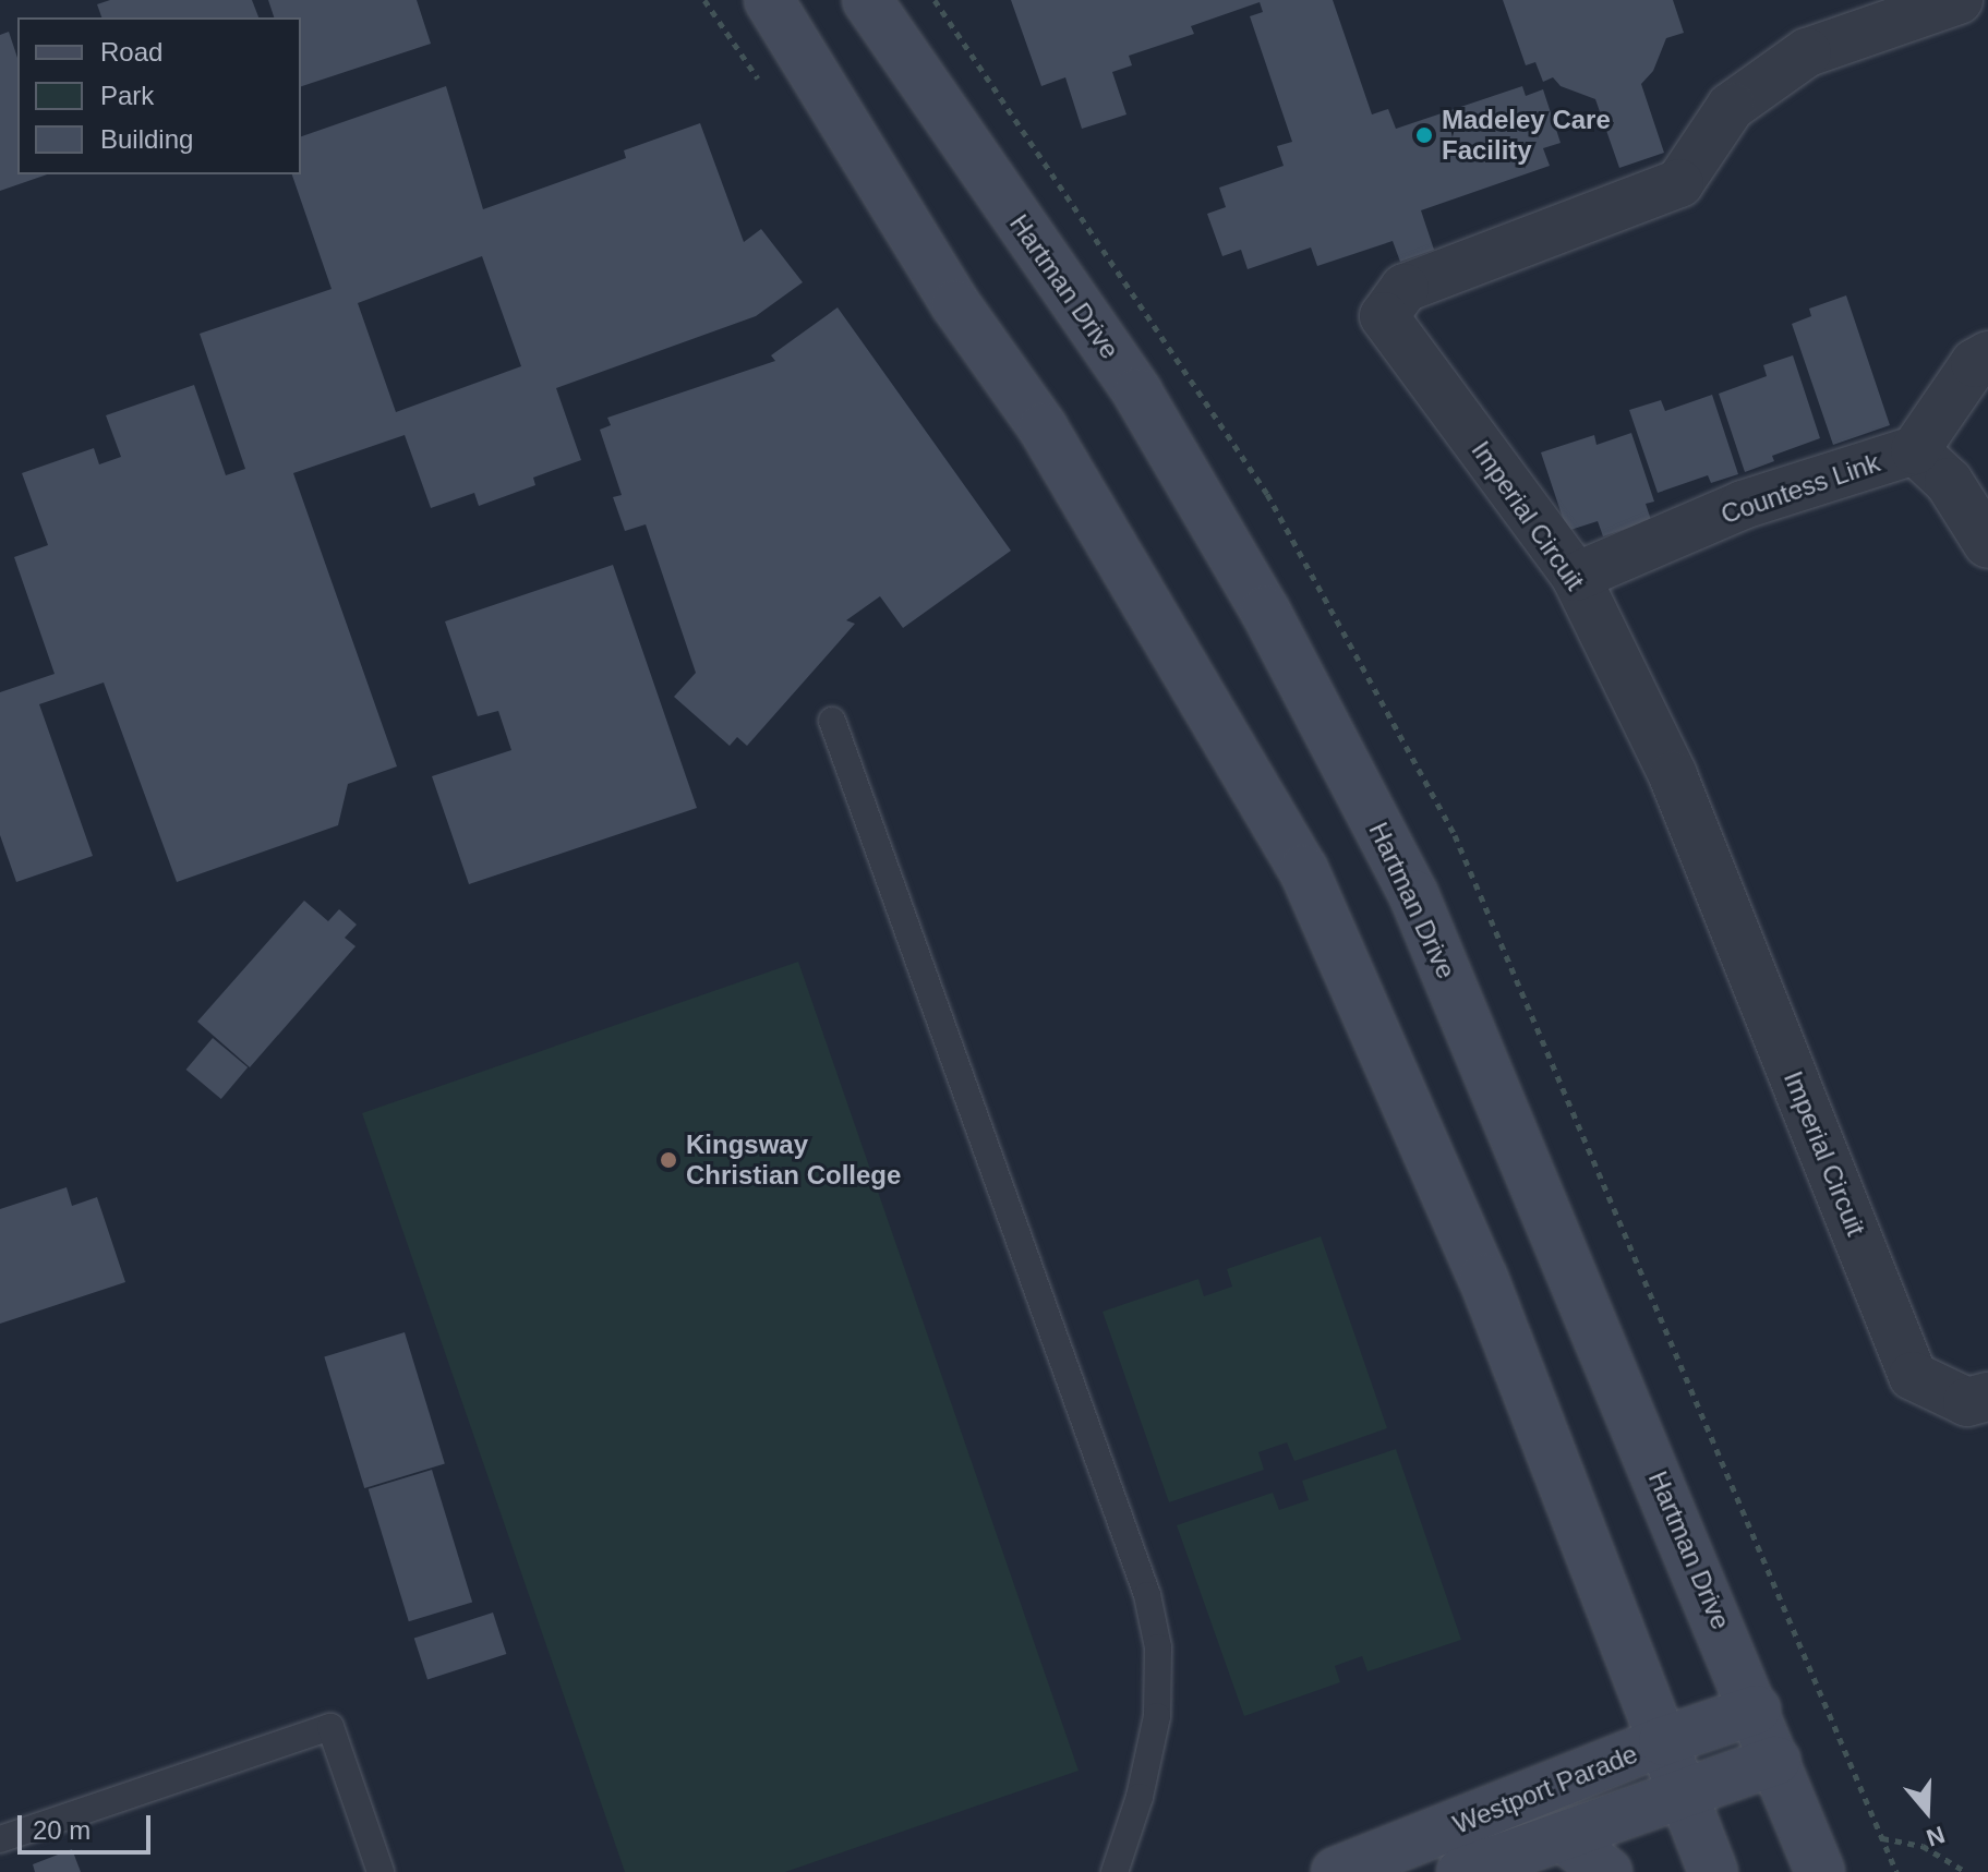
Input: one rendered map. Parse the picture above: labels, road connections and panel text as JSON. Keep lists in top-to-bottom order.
{
  "streets": {
    "main road": ["Hartman Drive", "Westport Parade"],
    "street": ["Countess Link", "Imperial Circuit"]
  },
  "crossings": [
    ["Hartman Drive", "Westport Parade"],
    ["Countess Link", "Imperial Circuit"]
  ],
  "places": ["Madeley Care Facility", "Kingsway Christian College"],
  "legend": ["Road", "Park", "Building"],
  "scale_bar": "20 m",
  "north": "bottom"
}
